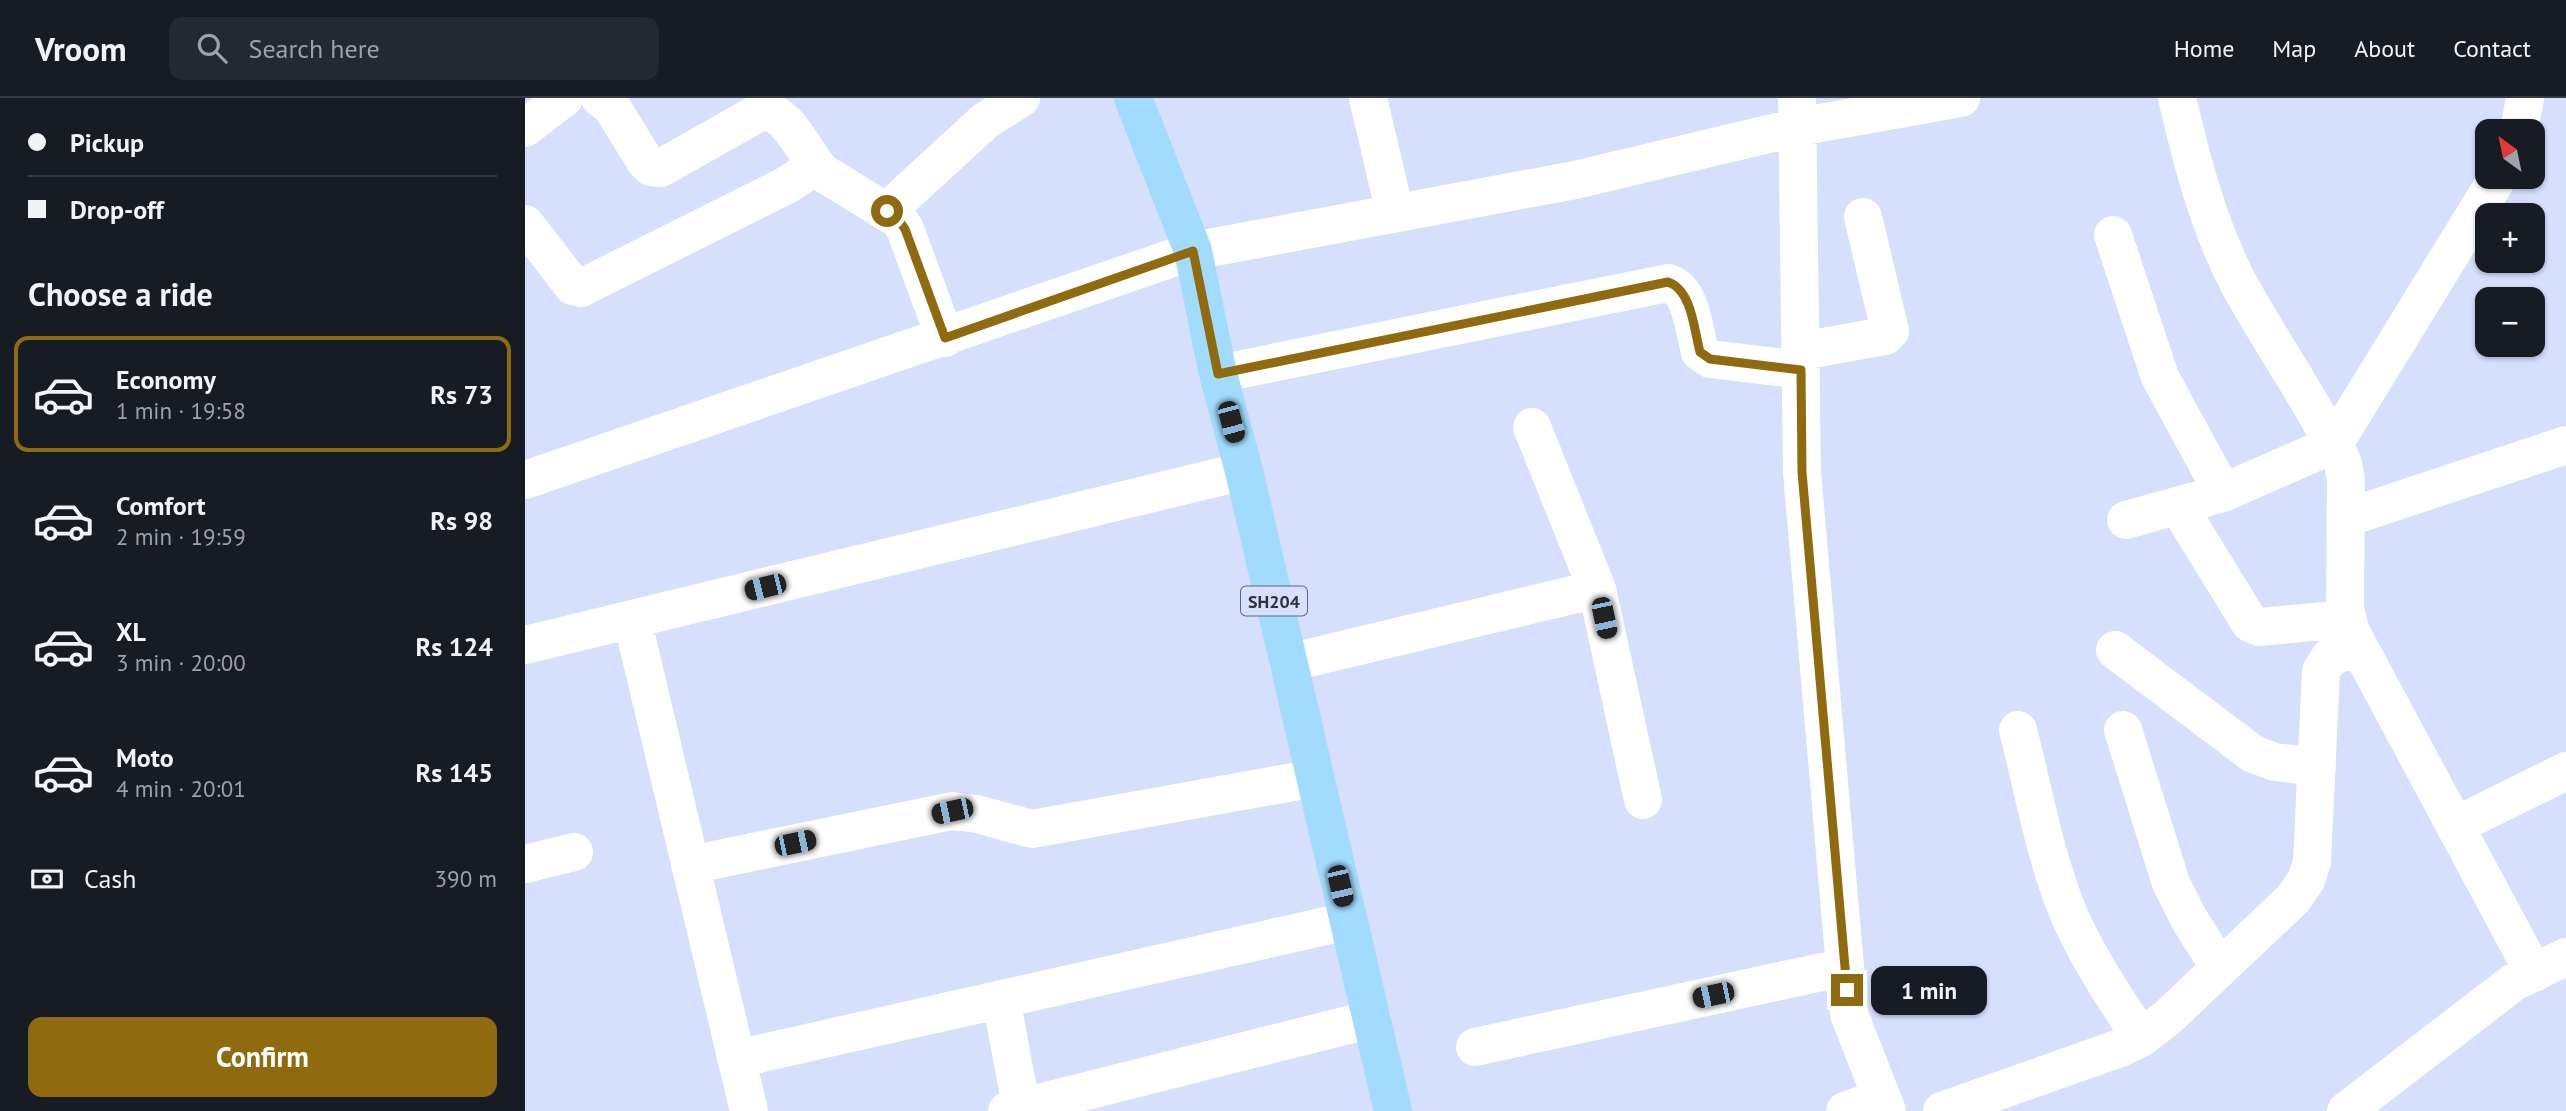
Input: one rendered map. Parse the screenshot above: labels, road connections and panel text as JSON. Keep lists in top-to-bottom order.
{
  "streets": {
    "main road": ["SH204"]
  },
  "north": "top left",
  "page": {
    "header": "Vroom",
    "search": "Search here",
    "nav": [
      "Home",
      "Map",
      "About",
      "Contact"
    ],
    "banner": ["Pickup", "Drop-off"],
    "map_buttons": ["+", "−"],
    "heading": "Choose a ride",
    "list": [
      {
        "name": "Economy",
        "note": "1 min · 19:58",
        "value": "Rs 73"
      },
      {
        "name": "Comfort",
        "note": "2 min · 19:59",
        "value": "Rs 98"
      },
      {
        "name": "XL",
        "note": "3 min · 20:00",
        "value": "Rs 124"
      },
      {
        "name": "Moto",
        "note": "4 min · 20:01",
        "value": "Rs 145"
      }
    ],
    "pay": ["Cash", "390 m"],
    "bubble": "1 min",
    "buttons": "Confirm"
  }
}
